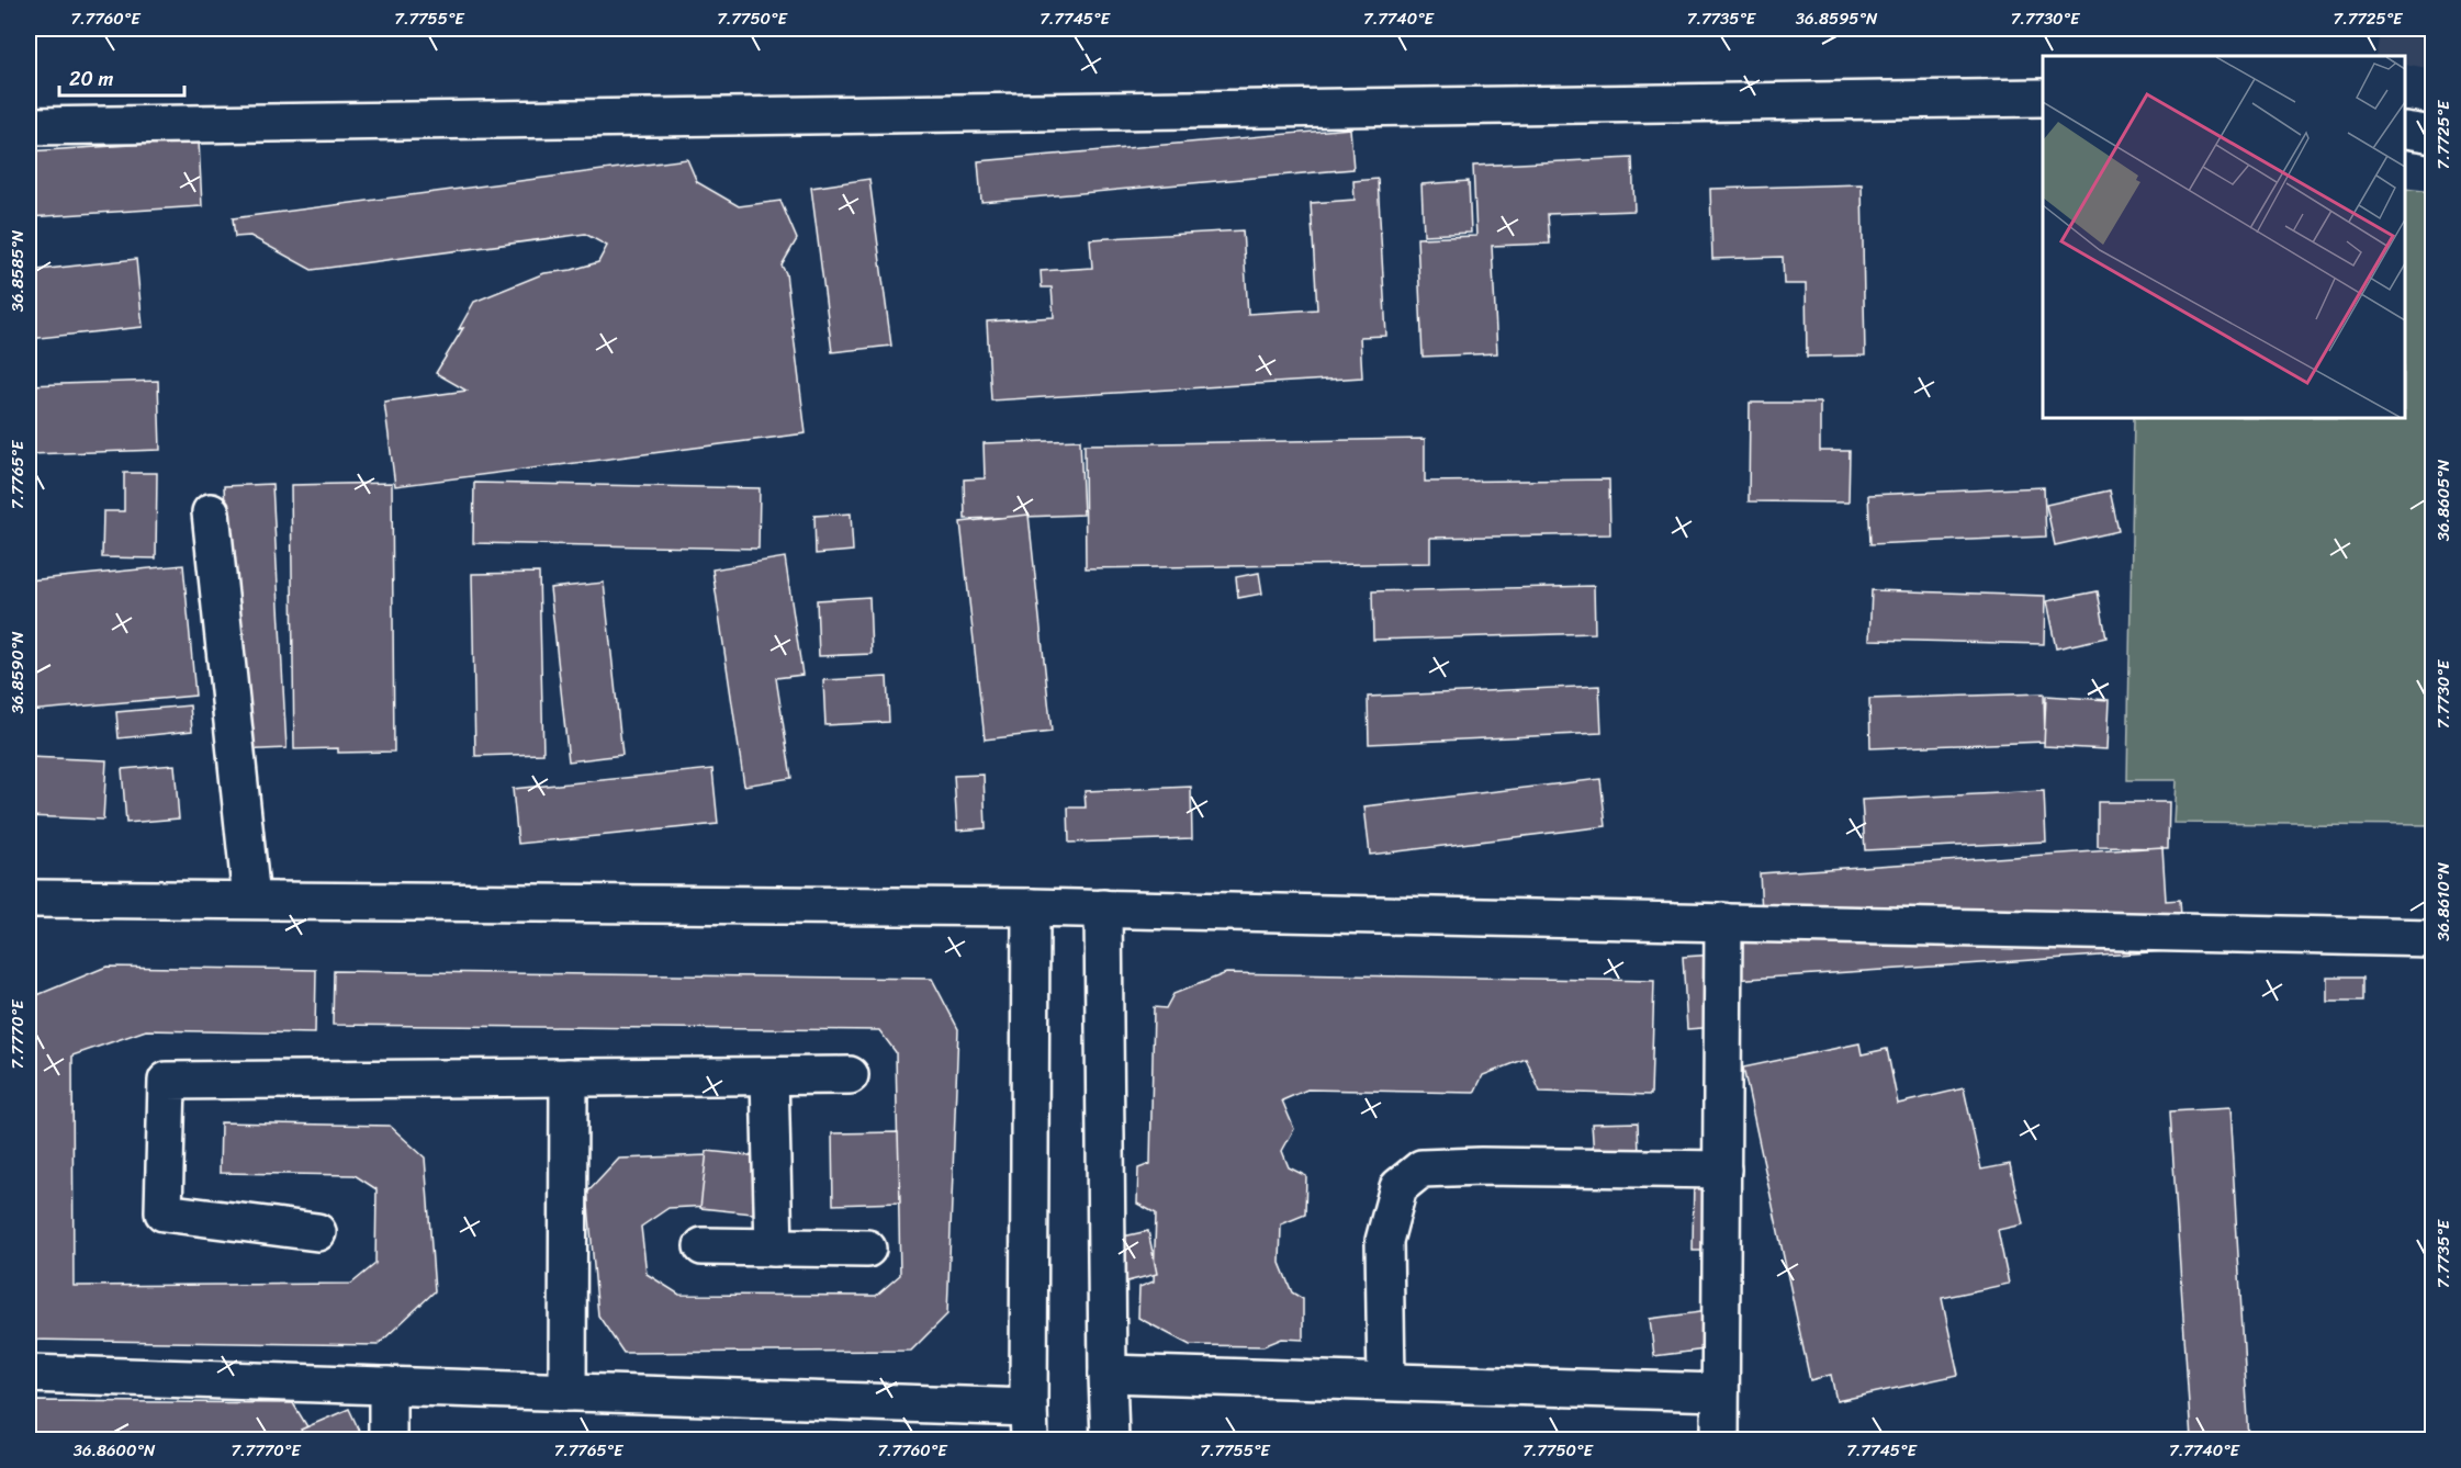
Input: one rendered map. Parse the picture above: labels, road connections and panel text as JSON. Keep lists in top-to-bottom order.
{
  "scale_bar": "20 m",
  "coordinates": [
    "7.7760°E",
    "7.7755°E",
    "7.7750°E",
    "7.7745°E",
    "7.7740°E",
    "7.7735°E",
    "36.8595°N",
    "7.7730°E",
    "7.7725°E",
    "36.8585°N",
    "7.7765°E",
    "36.8605°N",
    "36.8590°N",
    "36.8610°N",
    "7.7770°E",
    "36.8600°N"
  ]
}
